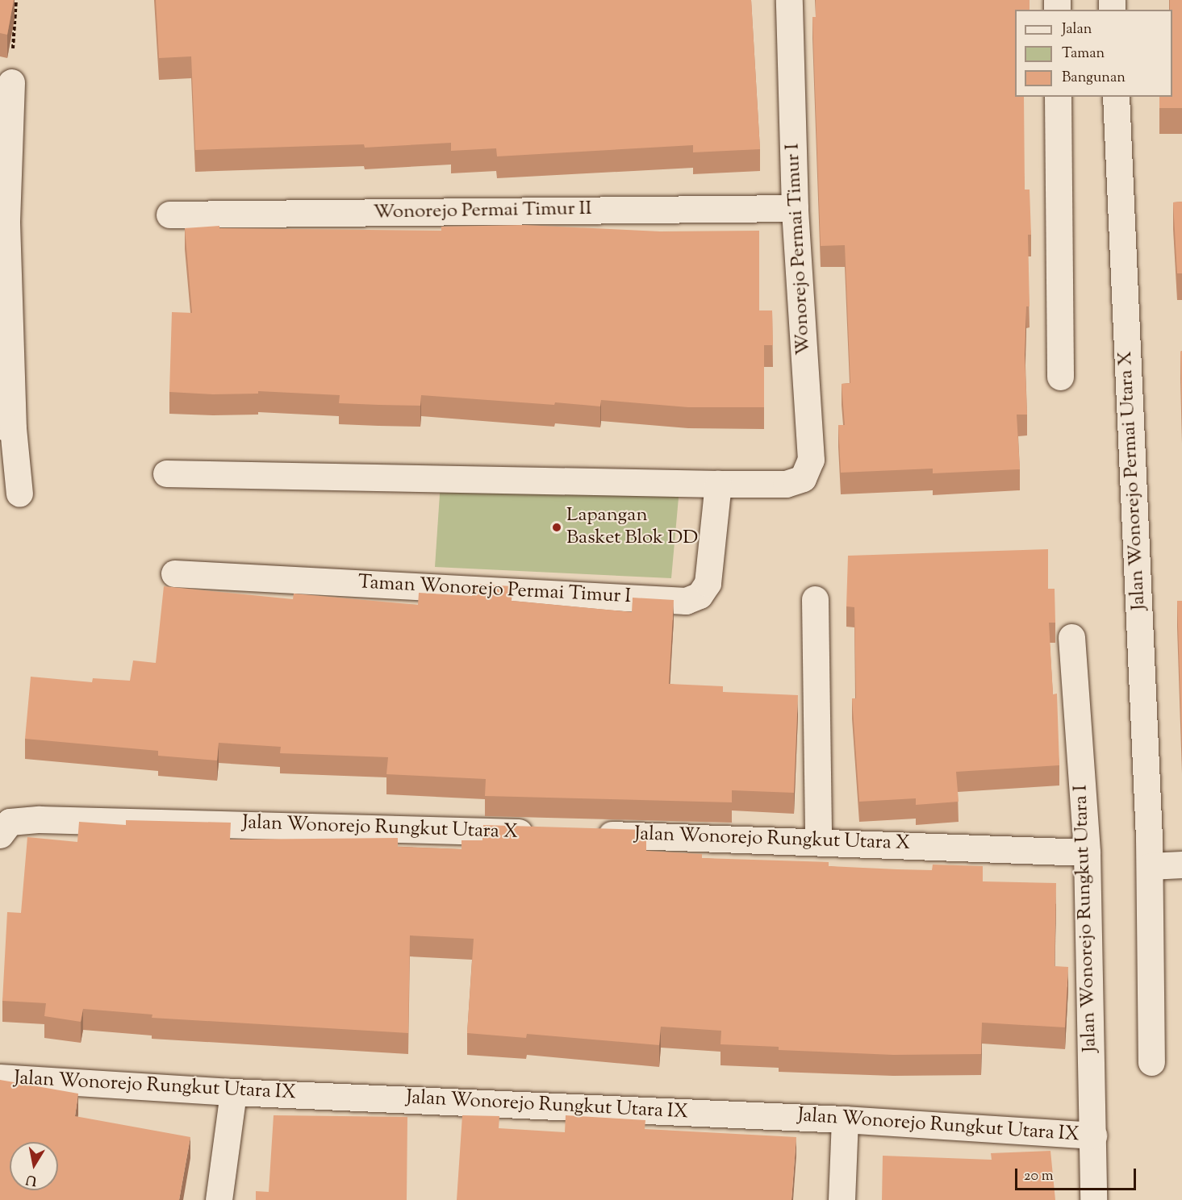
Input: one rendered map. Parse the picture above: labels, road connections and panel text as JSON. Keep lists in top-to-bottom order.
{
  "streets": {
    "street": [
      "Wonorejo Permai Timur II",
      "Wonorejo Permai Timur I",
      "Jalan Wonorejo Permai Utara X",
      "Taman Wonorejo Permai Timur I",
      "Jalan Wonorejo Rungkut Utara X",
      "Jalan Wonorejo Rungkut Utara I",
      "Jalan Wonorejo Rungkut Utara IX"
    ]
  },
  "crossings": [
    ["Wonorejo Permai Timur II", "Wonorejo Permai Timur I"],
    ["Wonorejo Permai Timur I", "Taman Wonorejo Permai Timur I"],
    ["Jalan Wonorejo Rungkut Utara X", "Jalan Wonorejo Rungkut Utara I"],
    ["Jalan Wonorejo Rungkut Utara I", "Jalan Wonorejo Rungkut Utara IX"]
  ],
  "places": ["Lapangan Basket Blok DD"],
  "legend": ["Jalan", "Taman", "Bangunan"],
  "scale_bar": "20 m",
  "north": "bottom"
}
